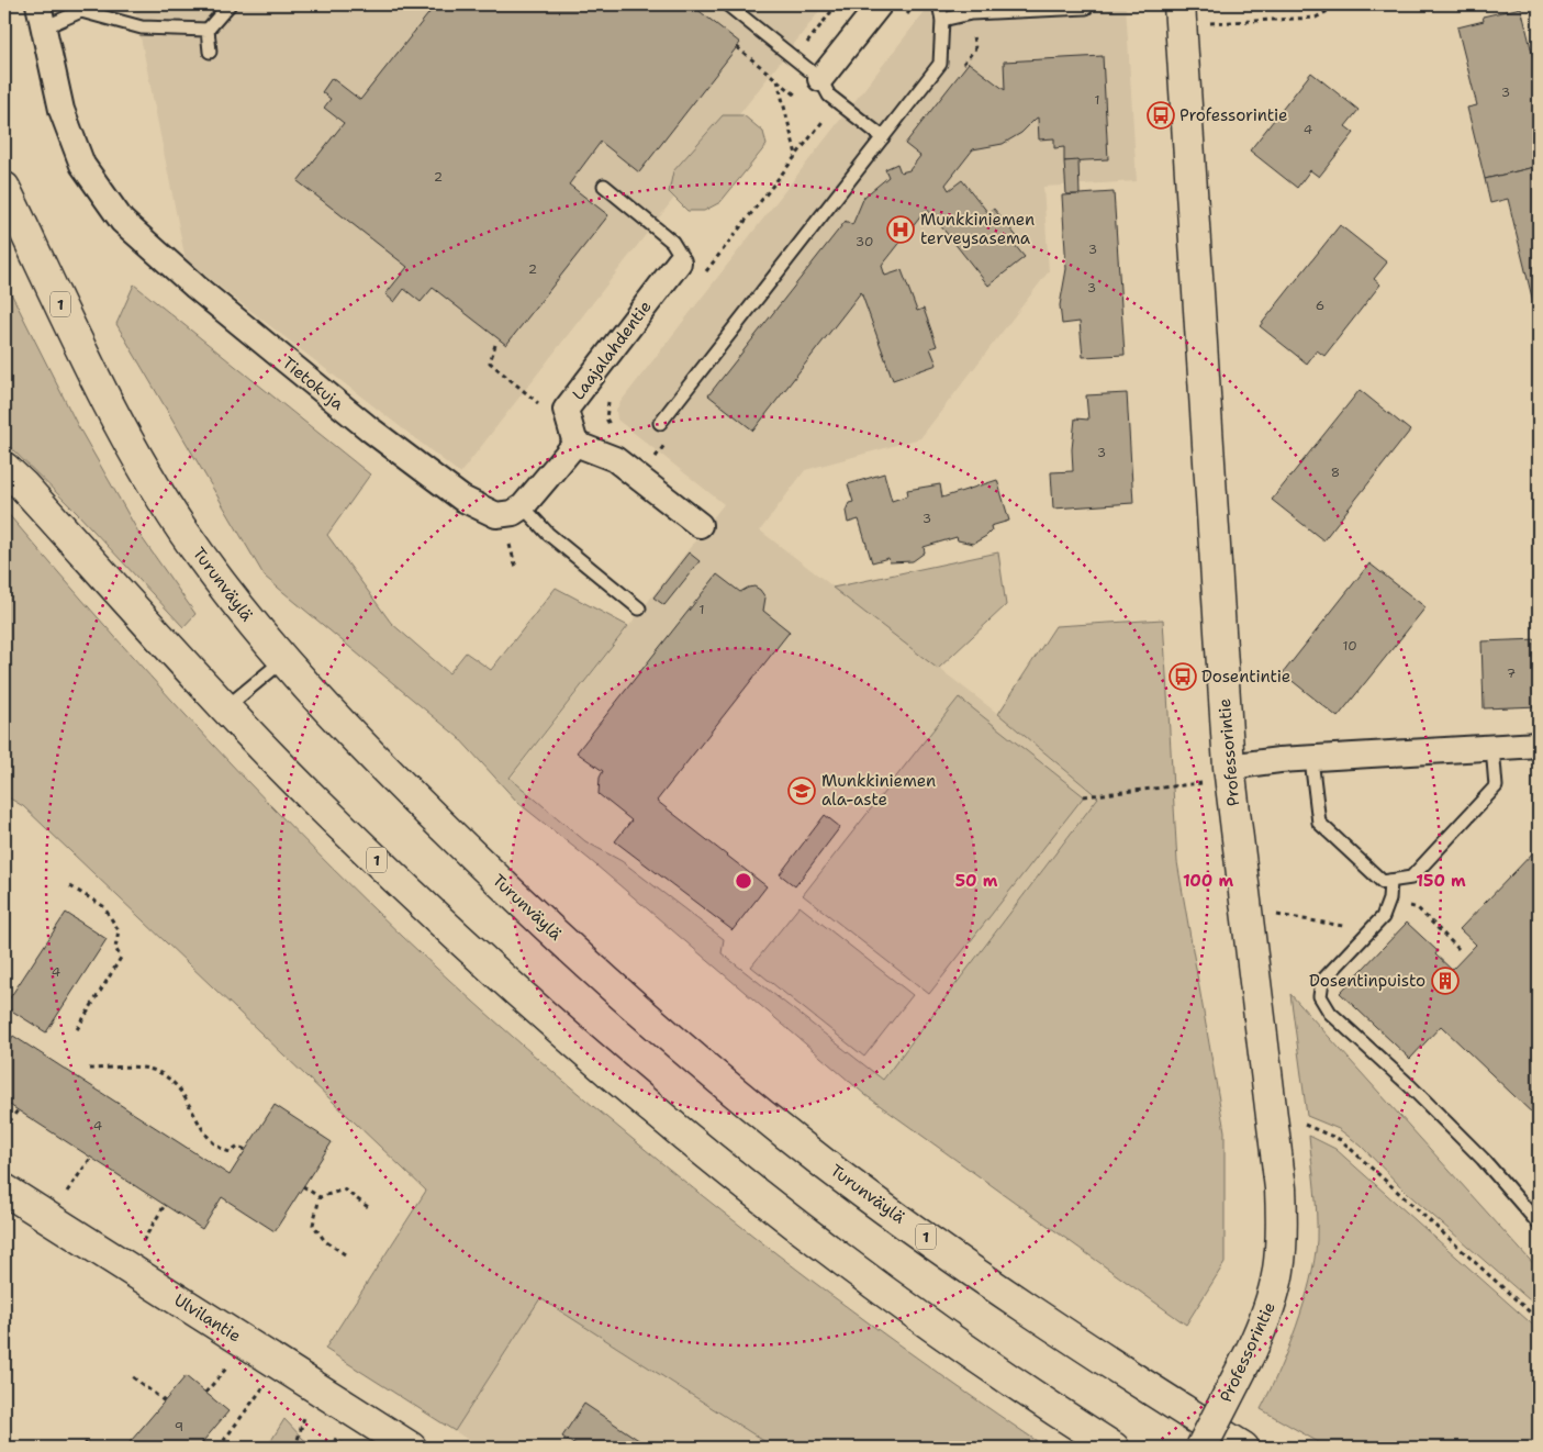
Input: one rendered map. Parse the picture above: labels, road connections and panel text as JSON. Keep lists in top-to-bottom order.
{
  "streets": {
    "main road": [
      "1",
      "Turunväylä",
      "Professorintie",
      "Ulvilantie"
    ],
    "street": ["Laajalahdentie", "Tietokuja"]
  },
  "places": {
    "bus stop": ["Professorintie", "Dosentintie"],
    "hospital": ["Munkkiniemen terveysasema"],
    "school or university": ["Munkkiniemen ala-aste"],
    "building": ["Dosentinpuisto"]
  },
  "house_numbers": [
    "3",
    "1",
    "4",
    "2",
    "30",
    "3",
    "2",
    "3",
    "6",
    "3",
    "8",
    "3",
    "1",
    "10",
    "7",
    "4",
    "4",
    "9"
  ],
  "rings": ["50 m", "100 m", "150 m"]
}
